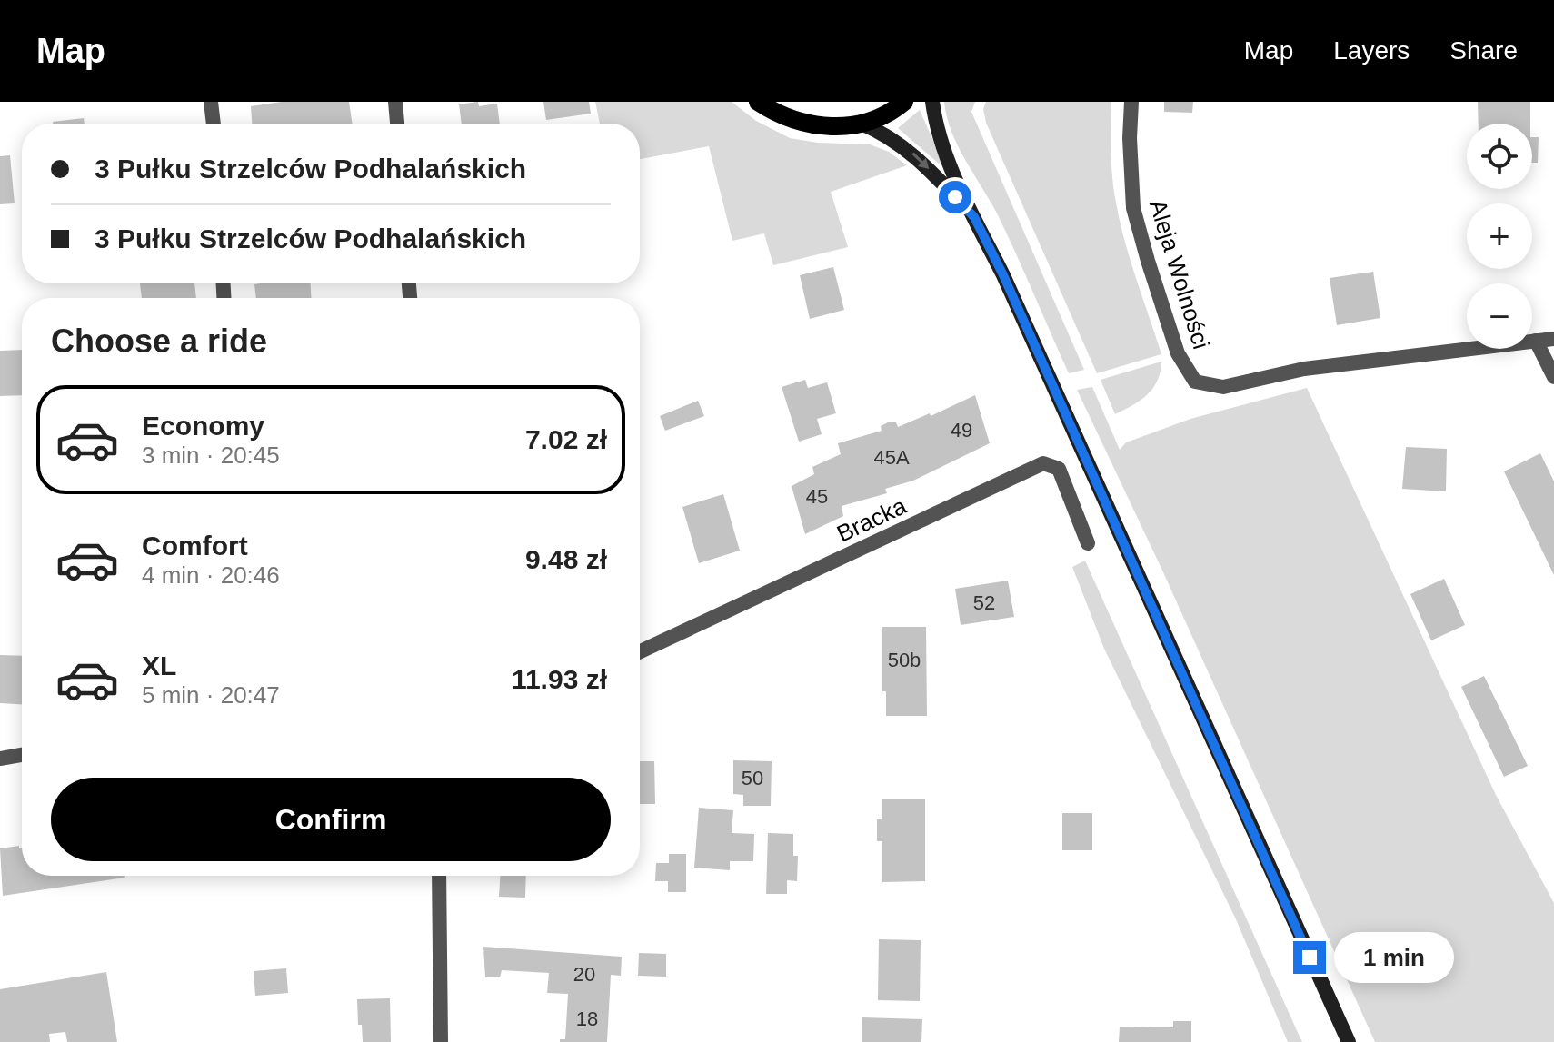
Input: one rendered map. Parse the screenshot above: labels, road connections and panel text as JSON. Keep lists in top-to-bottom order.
{
  "streets": {
    "street": ["Aleja Wolności", "Bracka"]
  },
  "house_numbers": [
    "49",
    "45A",
    "45",
    "52",
    "50b",
    "50",
    "20",
    "18"
  ],
  "page": {
    "header": "Map",
    "nav": ["Map", "Layers", "Share"],
    "map_buttons": ["+", "−"],
    "banner": ["3 Pułku Strzelców Podhalańskich", "3 Pułku Strzelców Podhalańskich"],
    "heading": "Choose a ride",
    "list": [
      {
        "name": "Economy",
        "note": "3 min · 20:45",
        "value": "7.02 zł"
      },
      {
        "name": "Comfort",
        "note": "4 min · 20:46",
        "value": "9.48 zł"
      },
      {
        "name": "XL",
        "note": "5 min · 20:47",
        "value": "11.93 zł"
      }
    ],
    "buttons": "Confirm",
    "bubble": "1 min"
  }
}
